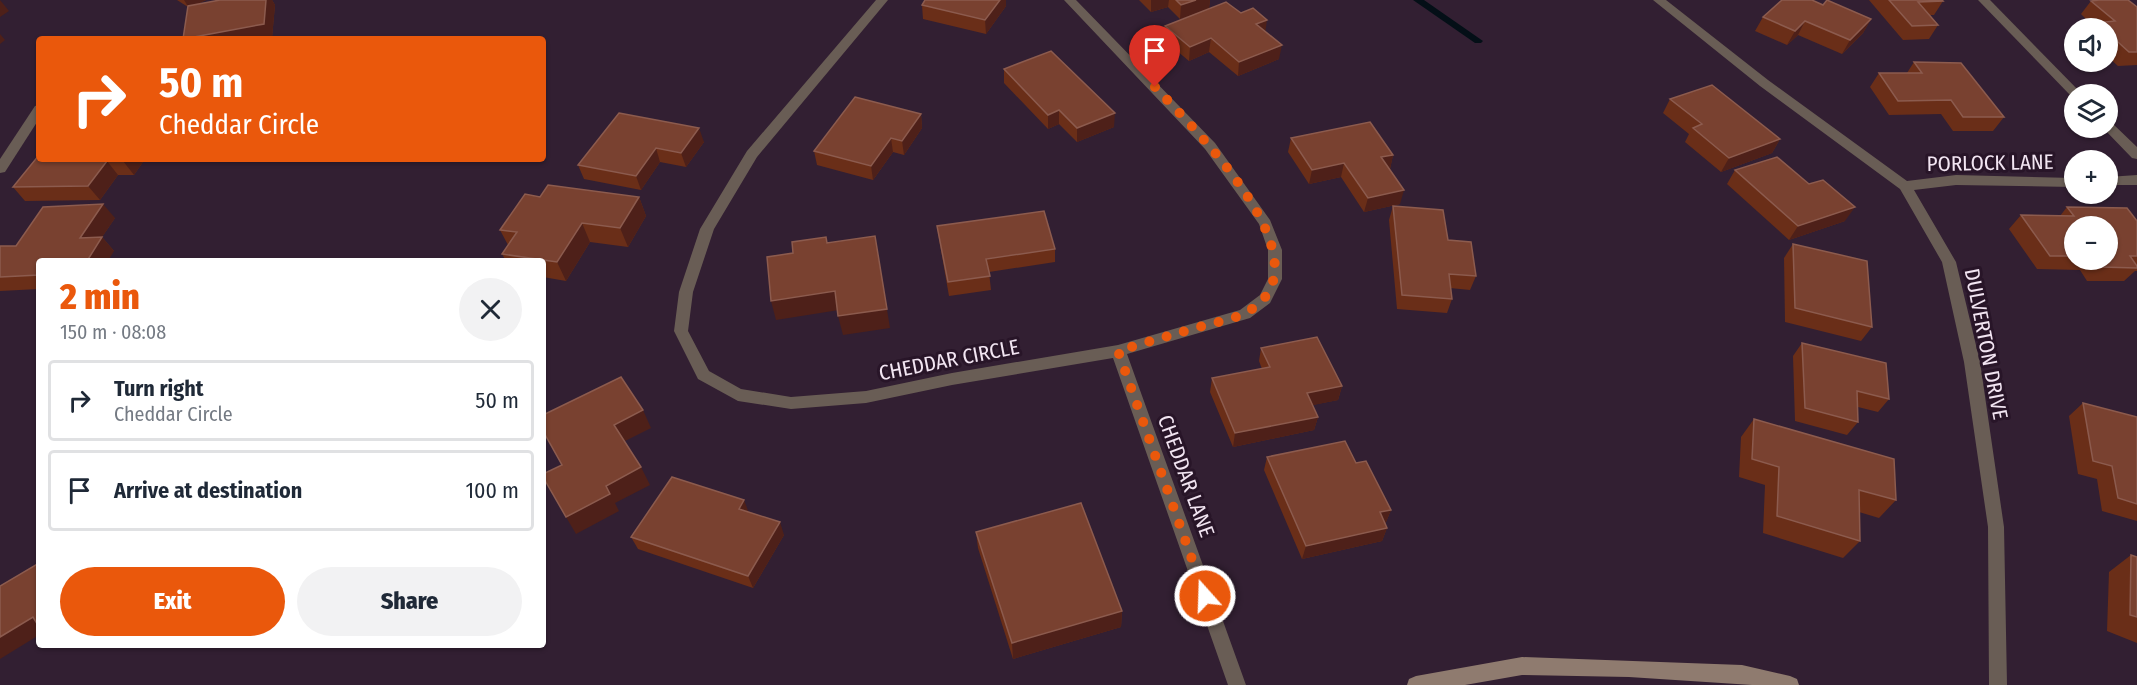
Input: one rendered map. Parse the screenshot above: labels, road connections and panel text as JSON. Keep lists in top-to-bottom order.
{
  "streets": {
    "street": [
      "PORLOCK LANE",
      "DULVERTON DRIVE",
      "CHEDDAR CIRCLE",
      "CHEDDAR LANE"
    ]
  },
  "crossings": [
    ["PORLOCK LANE", "DULVERTON DRIVE"],
    ["CHEDDAR CIRCLE", "CHEDDAR LANE"]
  ],
  "page": {
    "map_buttons": ["+", "−"],
    "turn": ["50 m", "Cheddar Circle"],
    "heading": ["2 min", "150 m · 08:08"],
    "list": [
      {
        "name": "Turn right",
        "note": "Cheddar Circle",
        "value": "50 m"
      },
      {
        "name": "Arrive at destination",
        "value": "100 m"
      }
    ],
    "buttons": ["Exit", "Share"]
  }
}
